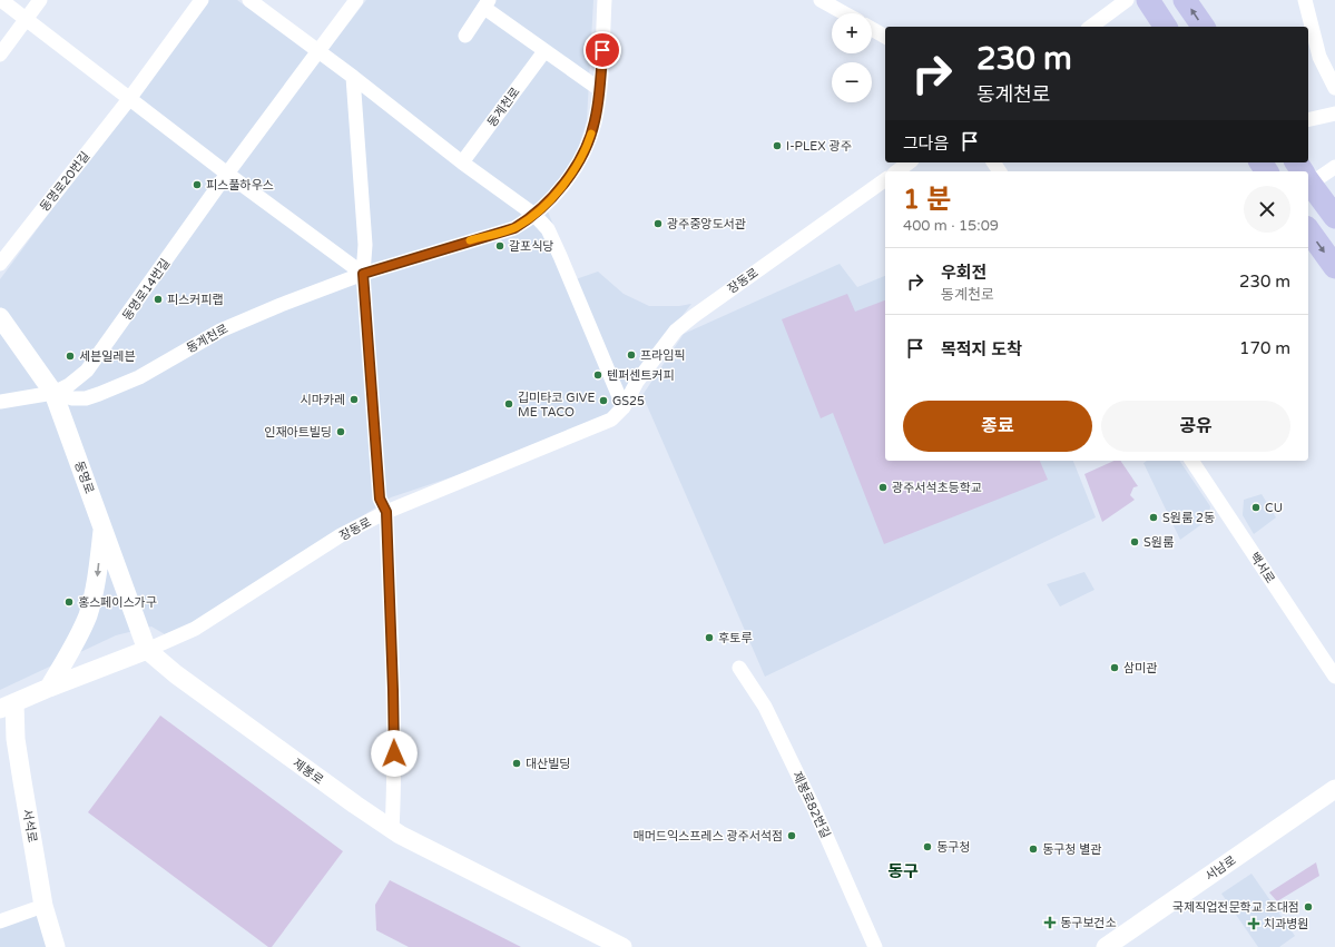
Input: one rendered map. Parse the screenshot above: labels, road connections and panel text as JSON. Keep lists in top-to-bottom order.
{
  "streets": {
    "street": [
      "동계천로",
      "동명로20번길",
      "장동로",
      "동명로14번길",
      "동명로",
      "백서로",
      "제봉로",
      "제봉로82번길",
      "서석로",
      "서남로"
    ]
  },
  "crossings": [
    ["동계천로", "동명로14번길"],
    ["동계천로", "동명로"],
    ["장동로", "동명로"],
    ["장동로", "제봉로"],
    ["동명로14번길", "동명로"],
    ["동명로", "제봉로"]
  ],
  "districts": ["동구"],
  "places": {
    "other": [
      "I-PLEX 광주",
      "피스풀하우스",
      "광주중앙도서관",
      "갈포식당",
      "피스커피랩",
      "프라임픽",
      "세븐일레븐",
      "텐퍼센트커피",
      "시마카레",
      "GS25",
      "깁미타코 GIVE ME TACO",
      "인재아트빌딩",
      "광주서석초등학교",
      "CU",
      "S원룸 2동",
      "S원룸",
      "홍스페이스가구",
      "후토루",
      "삼미관",
      "대산빌딩",
      "매머드익스프레스 광주서석점",
      "동구청",
      "동구청 별관",
      "국제직업전문학교 조대점"
    ],
    "health": ["동구보건소", "치과병원"]
  },
  "page": {
    "map_buttons": ["+", "−"],
    "turn": ["230 m", "동계천로"],
    "then": "그다음",
    "heading": ["1 분", "400 m · 15:09"],
    "list": [
      {
        "name": "우회전",
        "note": "동계천로",
        "value": "230 m"
      },
      {
        "name": "목적지 도착",
        "value": "170 m"
      }
    ],
    "buttons": ["종료", "공유"]
  }
}
